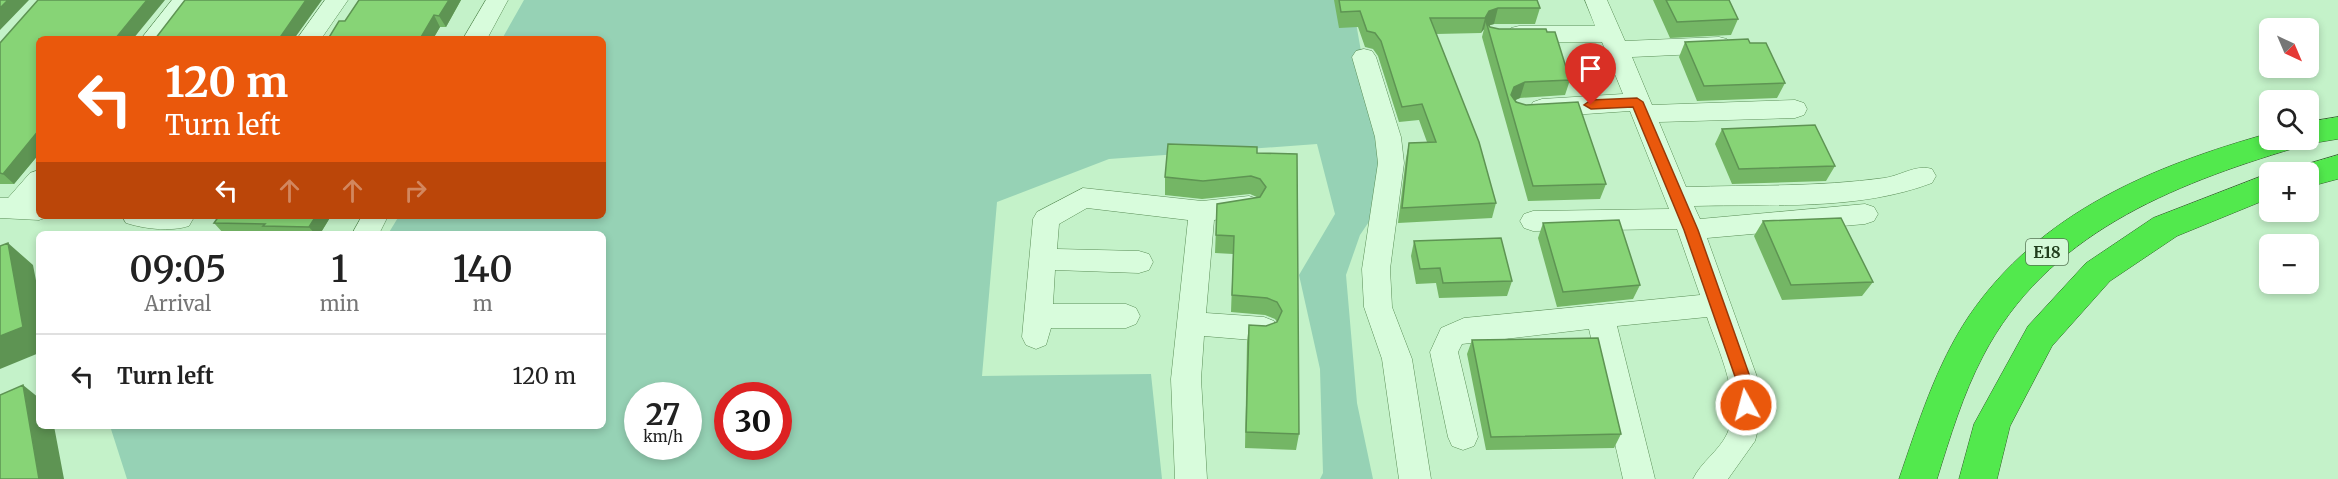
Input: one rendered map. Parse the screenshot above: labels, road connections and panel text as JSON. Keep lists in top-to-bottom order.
{
  "streets": {
    "highway": ["E18"]
  },
  "north": "bottom right",
  "page": {
    "map_buttons": ["+", "−"],
    "turn": ["120 m", "Turn left"],
    "eta": [
      "09:05",
      "Arrival",
      "1",
      "min",
      "140",
      "m"
    ],
    "list": [
      {
        "name": "Turn left",
        "value": "120 m"
      }
    ],
    "speed": "27 km/h",
    "limit": "30"
  }
}
